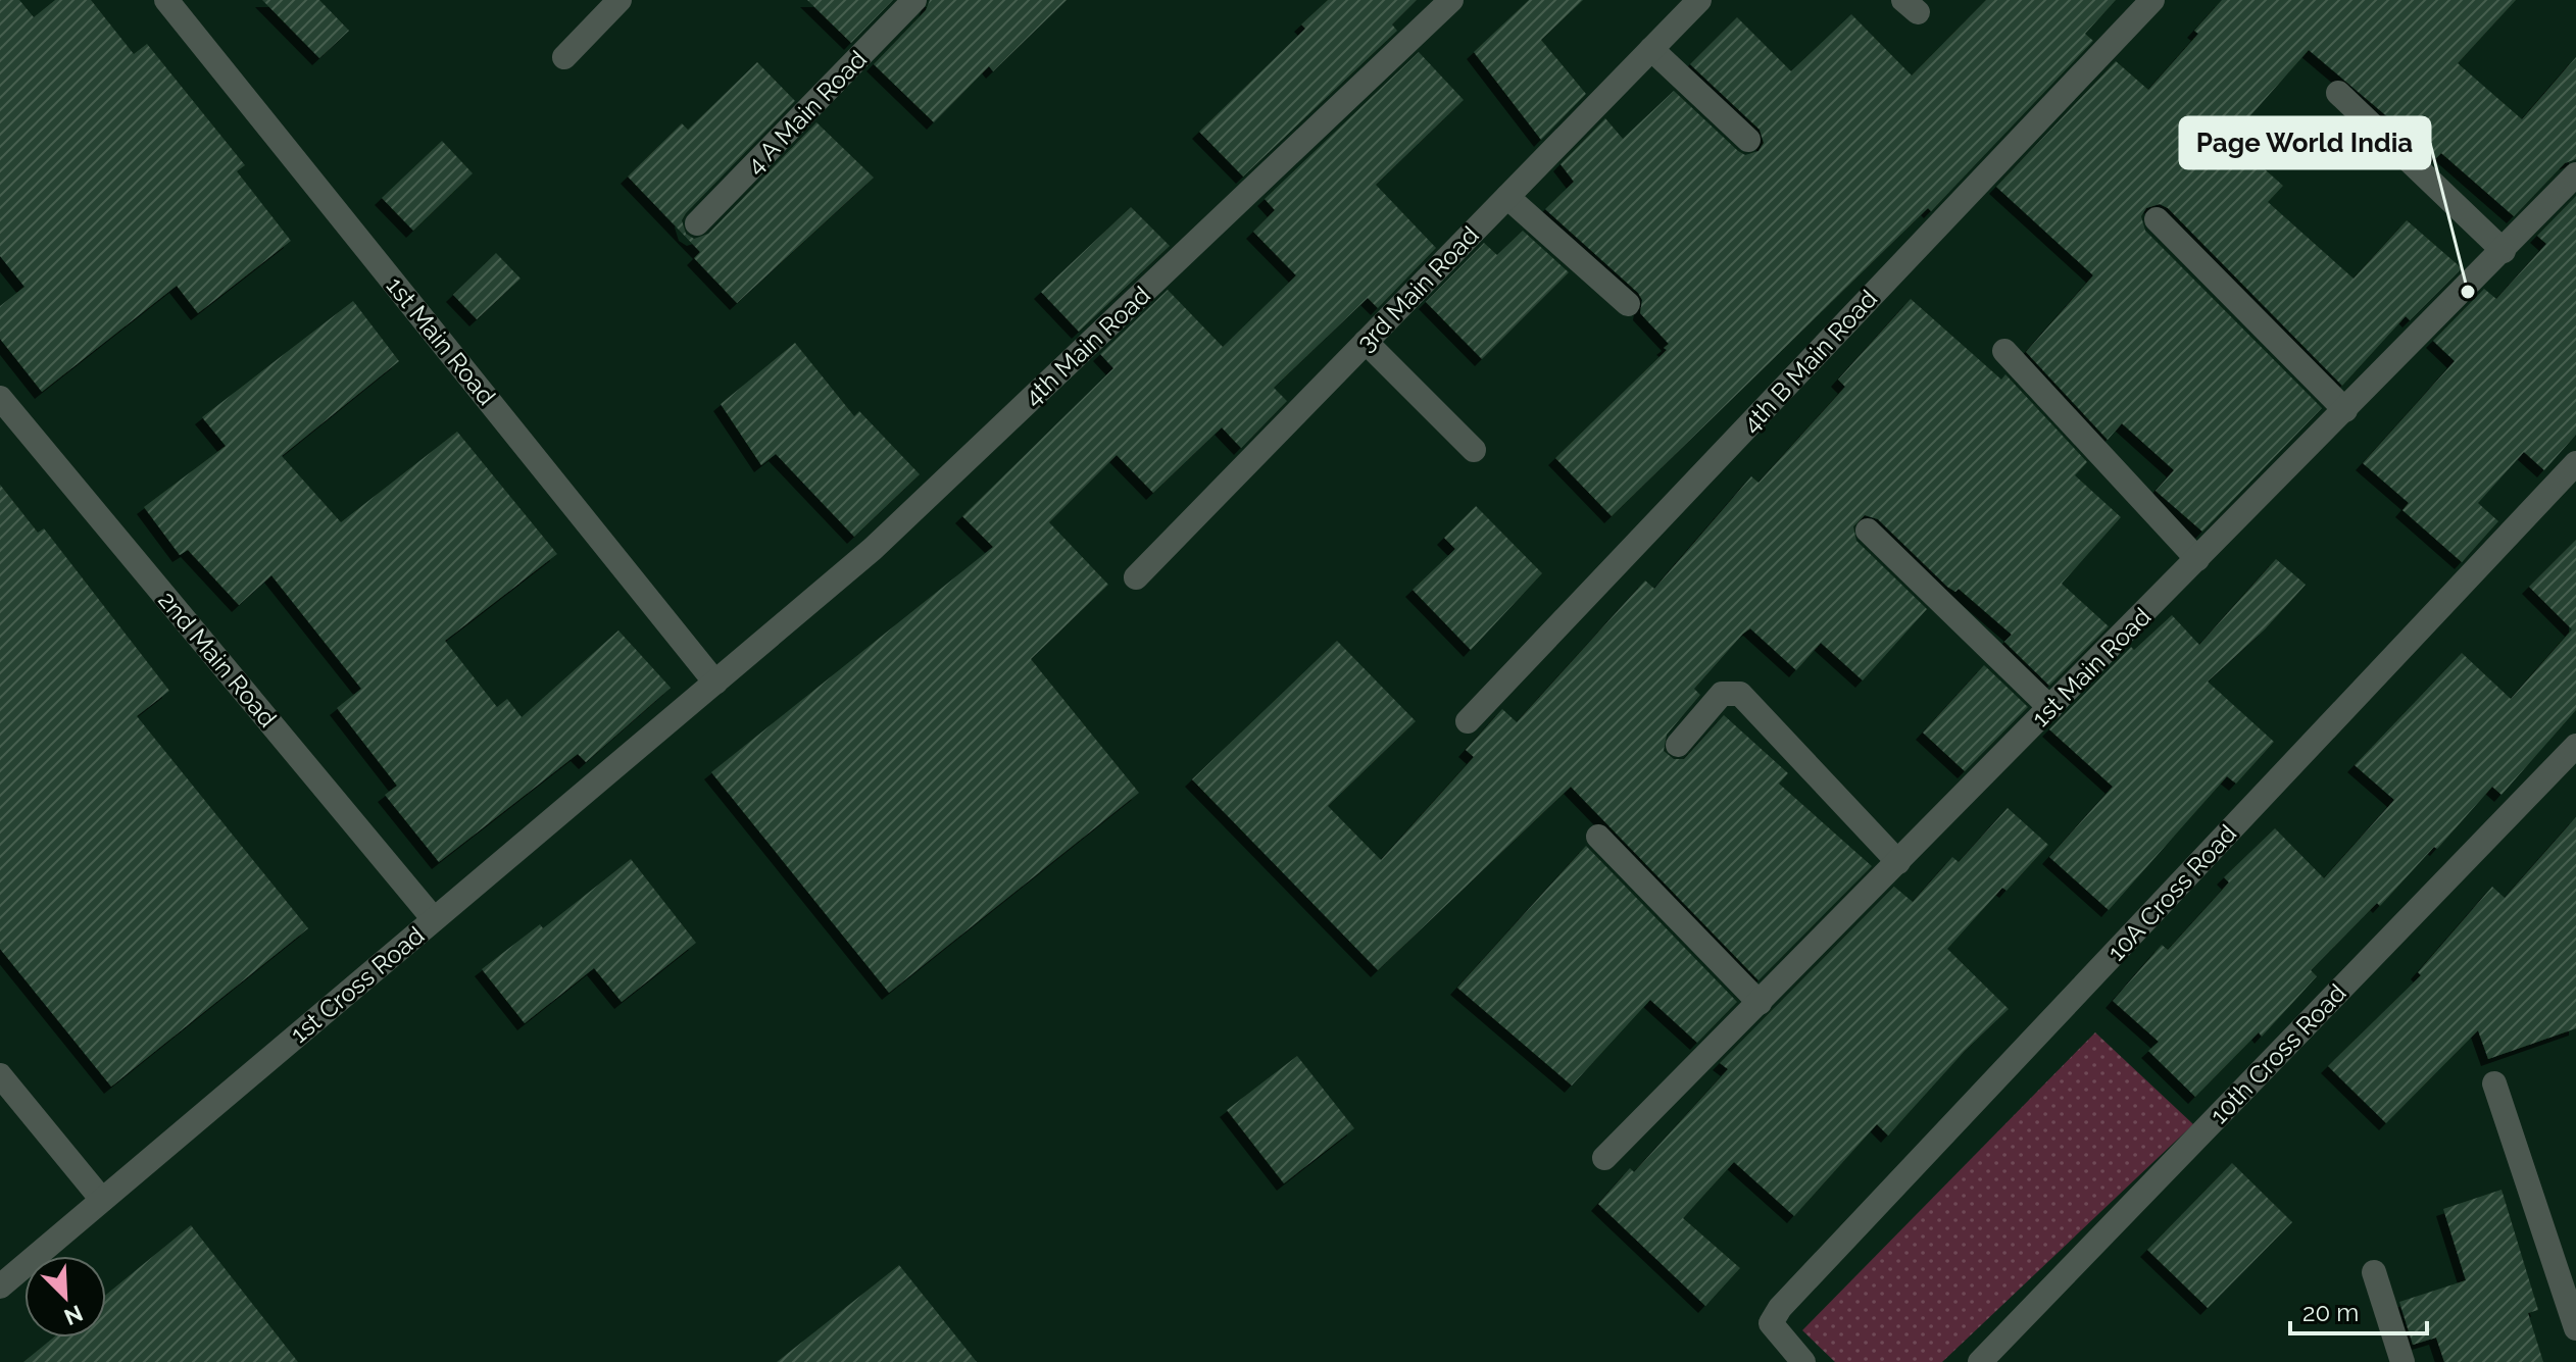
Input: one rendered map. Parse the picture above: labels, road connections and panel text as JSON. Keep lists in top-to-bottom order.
{
  "streets": {
    "street": [
      "4 A Main Road",
      "3rd Main Road",
      "1st Main Road",
      "4th Main Road",
      "4th B Main Road",
      "2nd Main Road",
      "10A Cross Road",
      "1st Cross Road",
      "10th Cross Road"
    ]
  },
  "crossings": [
    ["1st Main Road", "4th Main Road"],
    ["1st Main Road", "1st Cross Road"],
    ["4th Main Road", "1st Cross Road"],
    ["2nd Main Road", "1st Cross Road"]
  ],
  "places": ["Page World India"],
  "scale_bar": "20 m",
  "north": "bottom right"
}
